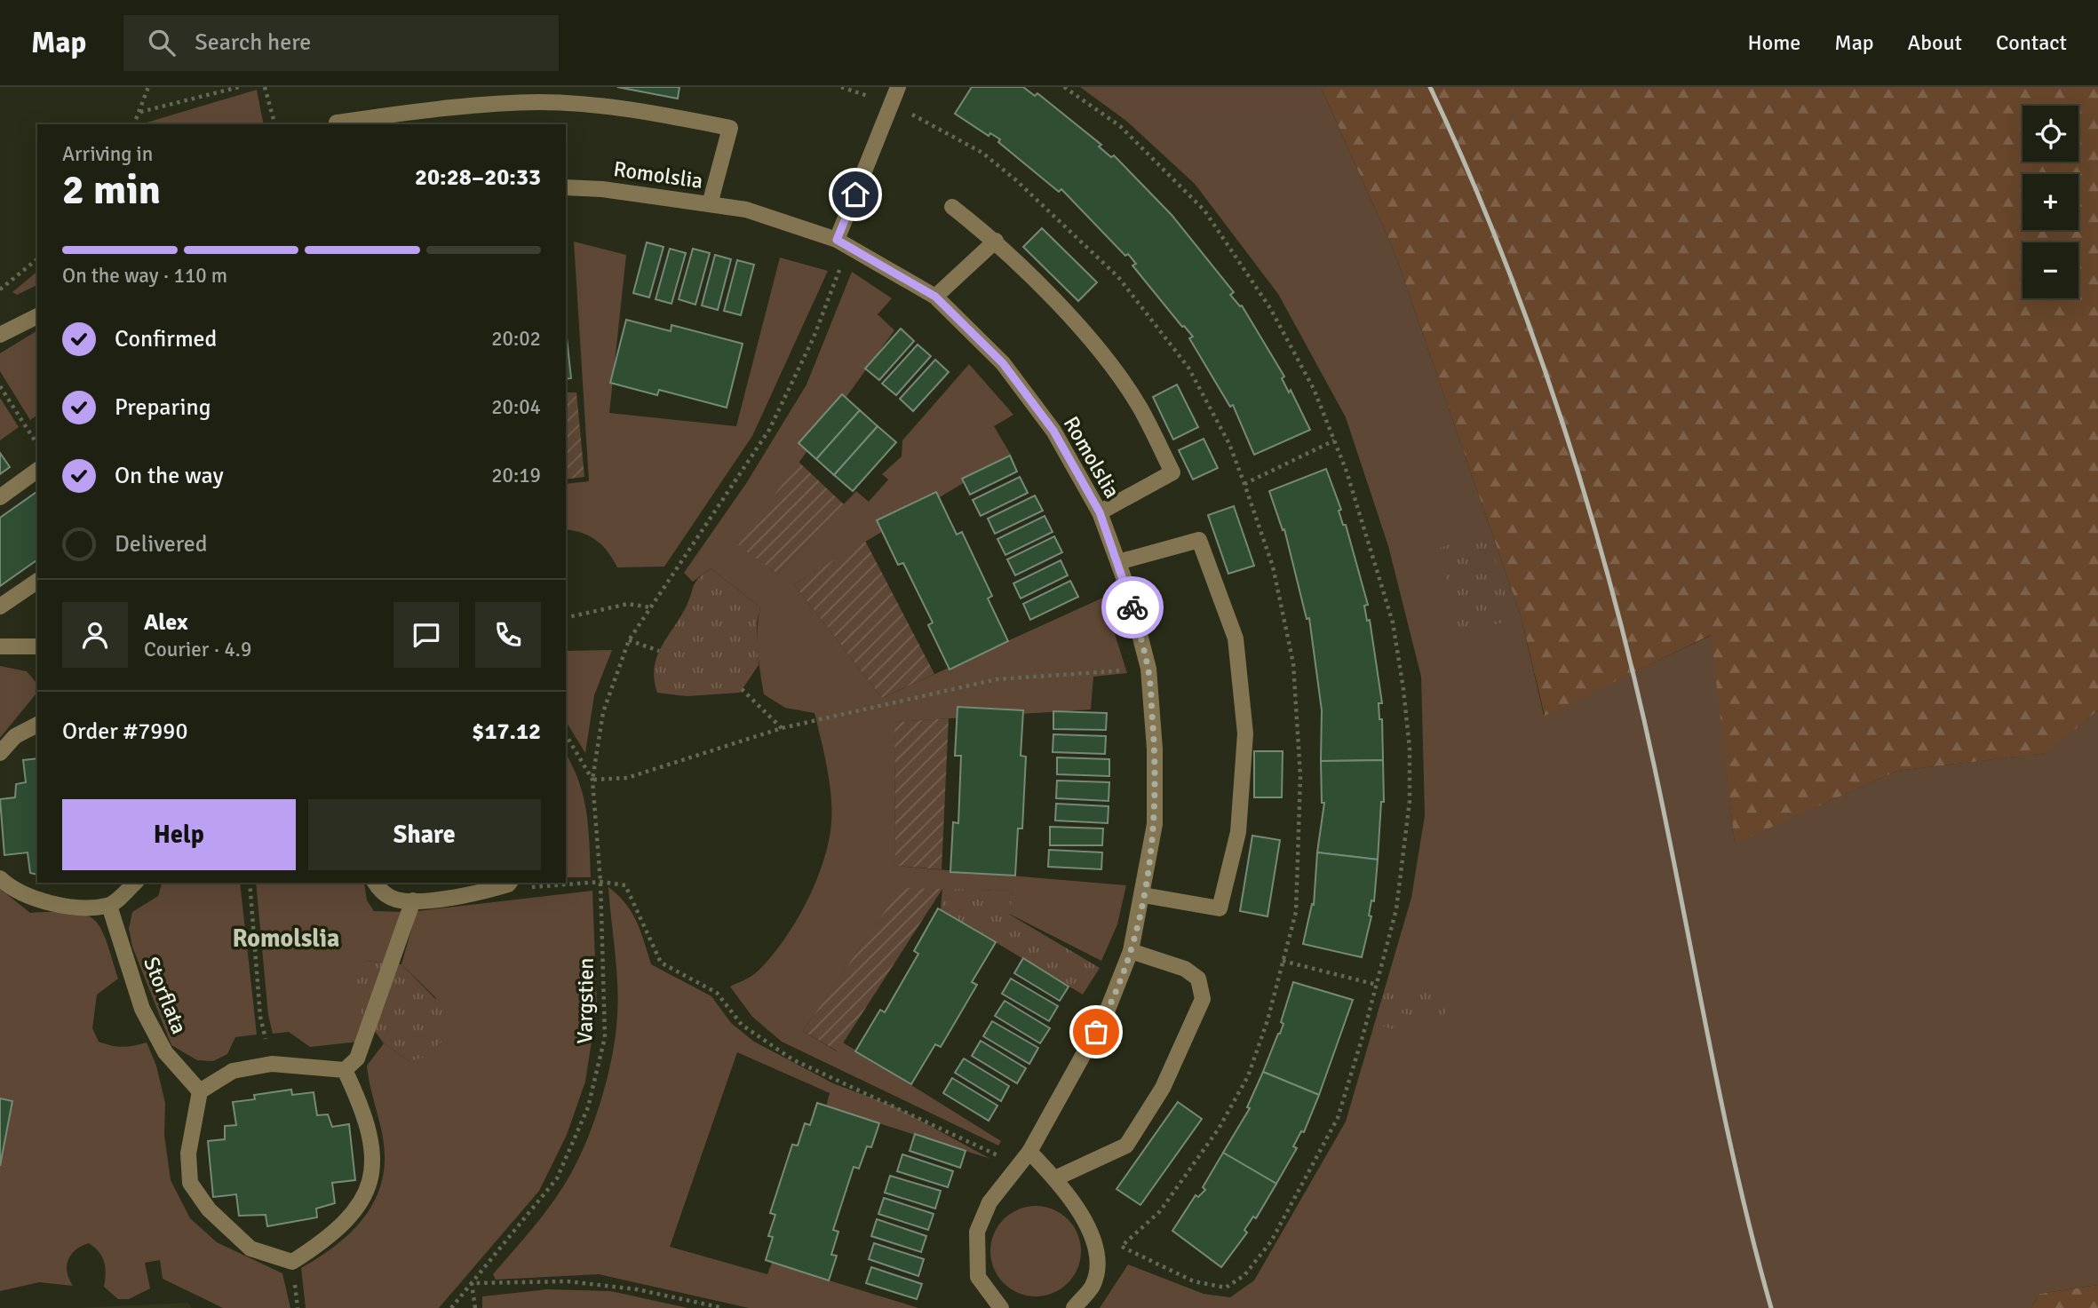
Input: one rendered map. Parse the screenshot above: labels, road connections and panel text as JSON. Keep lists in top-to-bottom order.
{
  "streets": {
    "street": ["Romolslia", "Storflata"],
    "path": ["Vargstien"]
  },
  "districts": ["Romolslia"],
  "page": {
    "header": "Map",
    "search": "Search here",
    "nav": [
      "Home",
      "Map",
      "About",
      "Contact"
    ],
    "map_buttons": ["+", "−"],
    "heading": ["2 min", "Arriving in", "20:28–20:33"],
    "panel": [
      "Alex",
      "Courier · 4.9",
      "Order #7990",
      "$17.12"
    ],
    "bar": "On the way · 110 m",
    "list": [
      ["Confirmed", "20:02"],
      ["Preparing", "20:04"],
      ["On the way", "20:19"],
      "Delivered"
    ],
    "buttons": ["Help", "Share"]
  }
}
